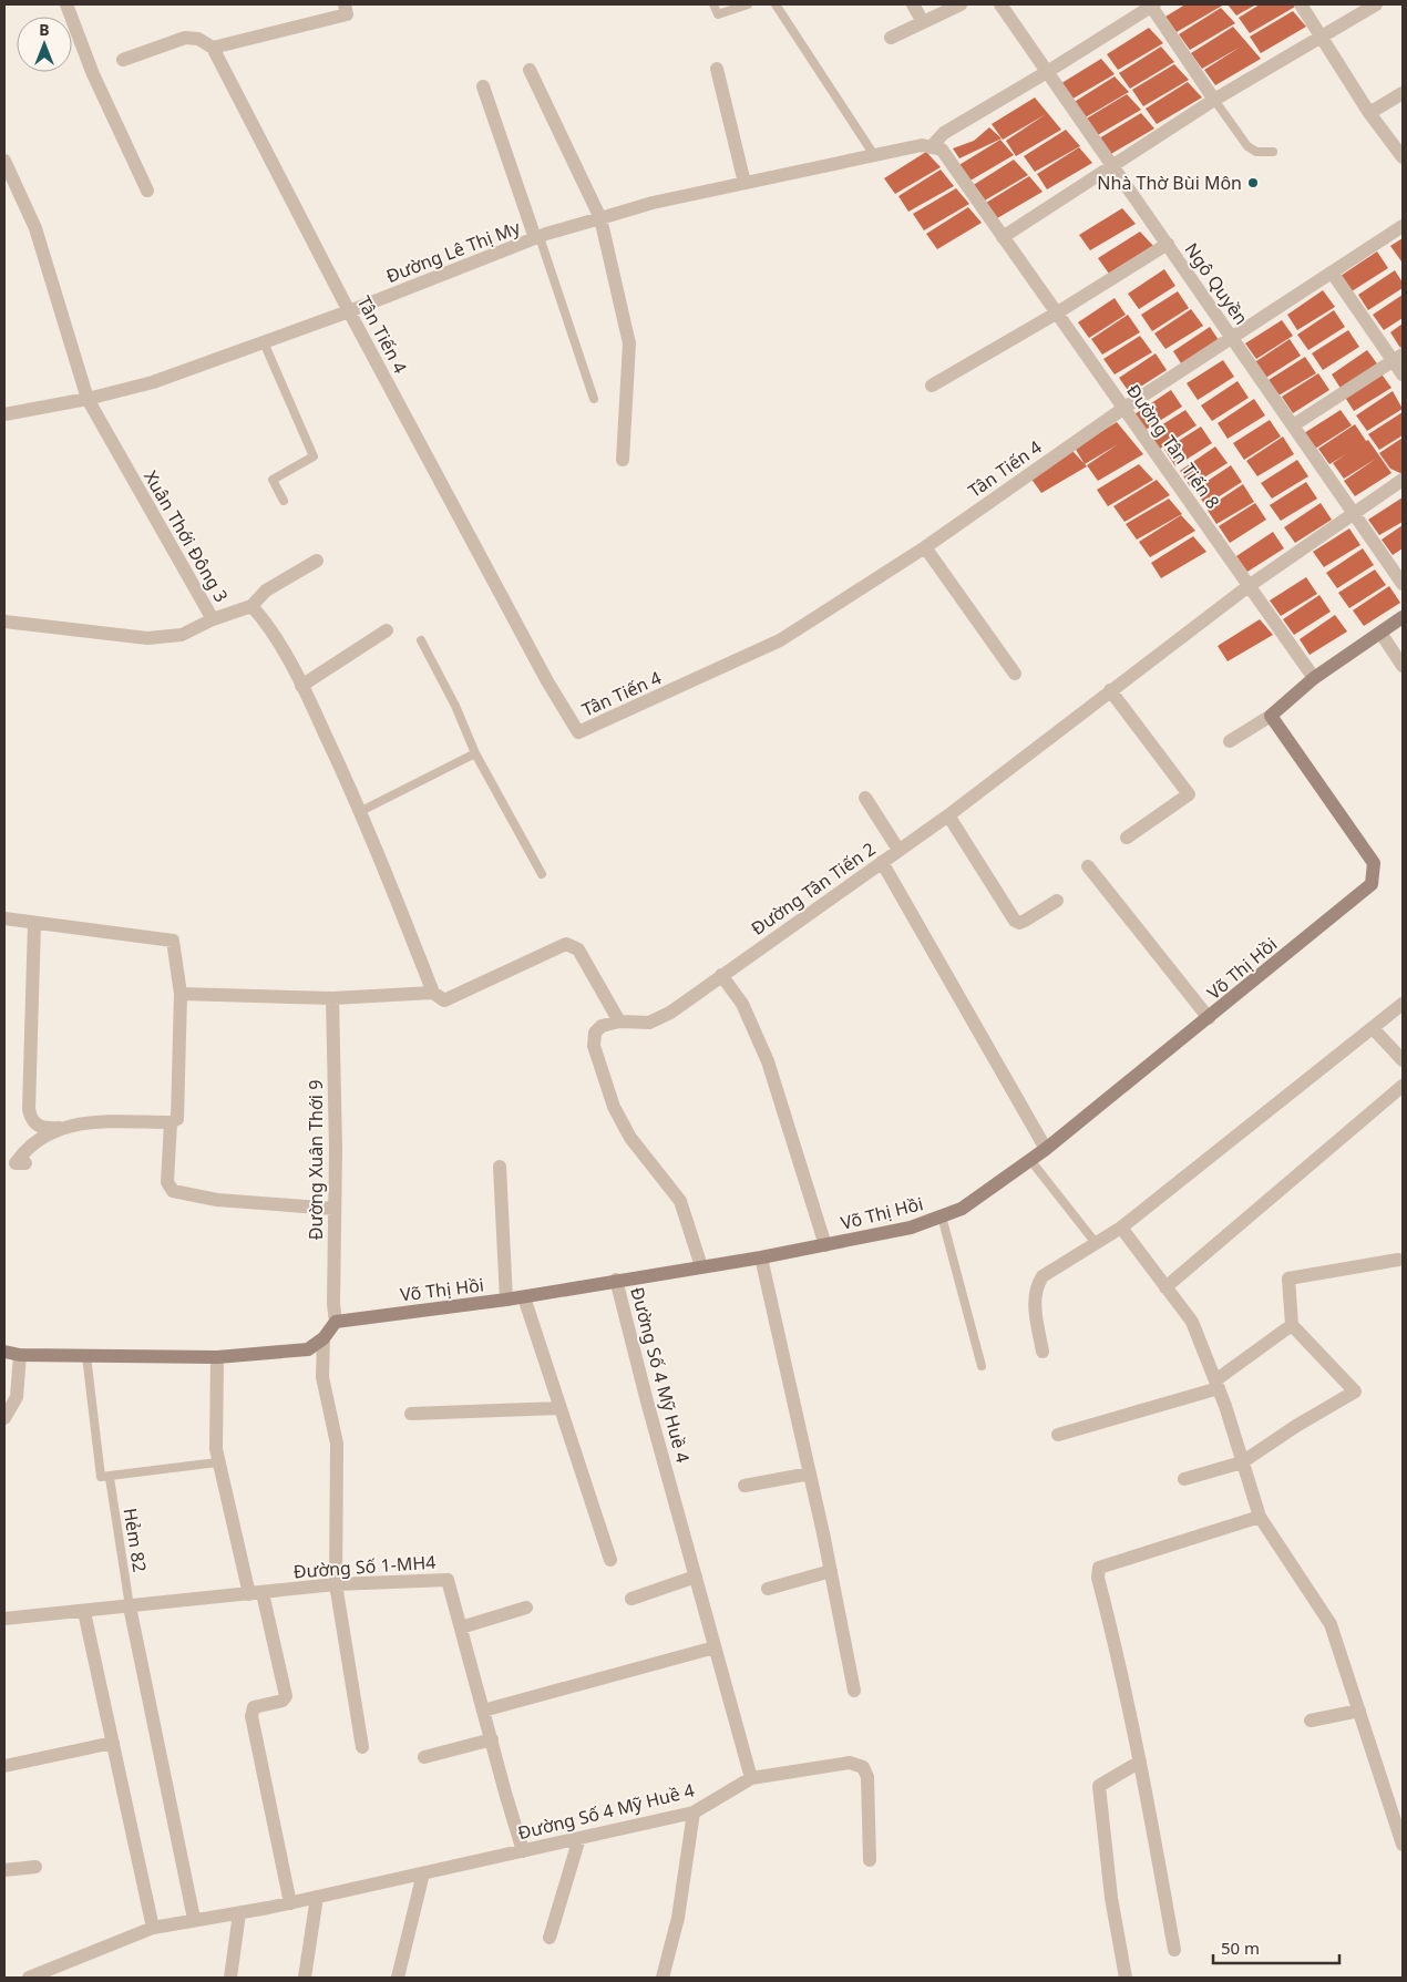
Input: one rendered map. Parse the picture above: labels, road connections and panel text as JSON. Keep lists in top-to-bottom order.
{
  "streets": {
    "street": [
      "Đường Lê Thị My",
      "Ngô Quyền",
      "Tân Tiến 4",
      "Đường Tân Tiến 8",
      "Xuân Thới Đông 3",
      "Đường Tân Tiến 2",
      "Võ Thị Hồi",
      "Đường Xuân Thới 9",
      "Đường Số 4 Mỹ Huề 4",
      "Đường Số 1-MH4"
    ],
    "lane": ["Hẻm 82"]
  },
  "crossings": [
    ["Đường Lê Thị My", "Tân Tiến 4"],
    ["Đường Lê Thị My", "Đường Tân Tiến 8"],
    ["Đường Lê Thị My", "Xuân Thới Đông 3"],
    ["Ngô Quyền", "Tân Tiến 4"],
    ["Ngô Quyền", "Đường Tân Tiến 2"],
    ["Tân Tiến 4", "Đường Tân Tiến 8"],
    ["Đường Tân Tiến 8", "Đường Tân Tiến 2"],
    ["Đường Tân Tiến 2", "Võ Thị Hồi"],
    ["Võ Thị Hồi", "Đường Xuân Thới 9"],
    ["Võ Thị Hồi", "Đường Số 4 Mỹ Huề 4"],
    ["Đường Số 4 Mỹ Huề 4", "Đường Số 1-MH4"],
    ["Hẻm 82", "Đường Số 1-MH4"]
  ],
  "places": ["Nhà Thờ Bùi Môn"],
  "scale_bar": "50 m",
  "north": "top"
}
